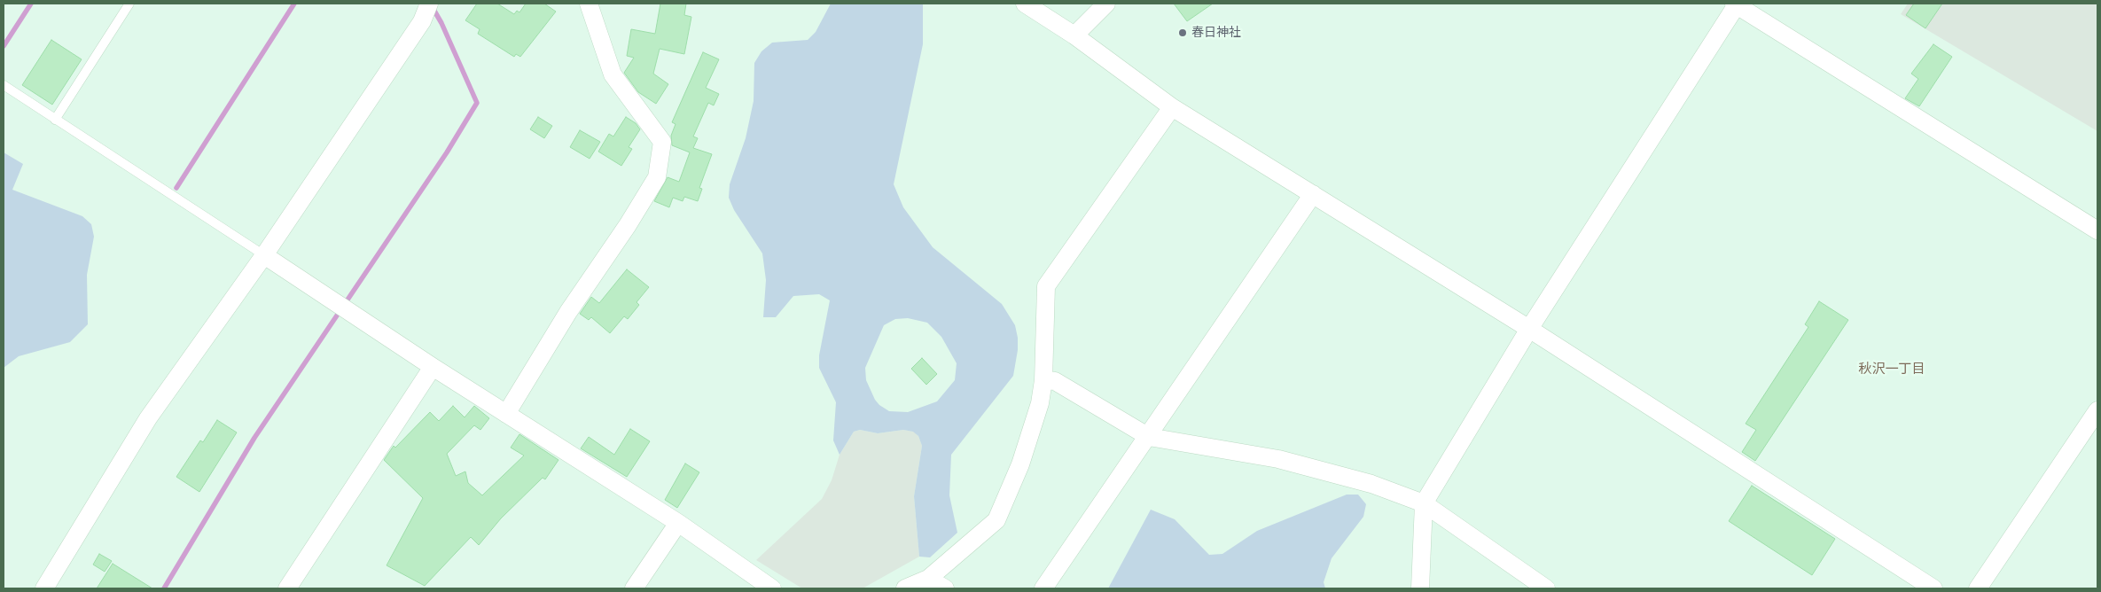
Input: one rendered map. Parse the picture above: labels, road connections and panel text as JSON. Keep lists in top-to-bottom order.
{
  "districts": ["秋沢一丁目"],
  "places": ["春日神社"]
}
